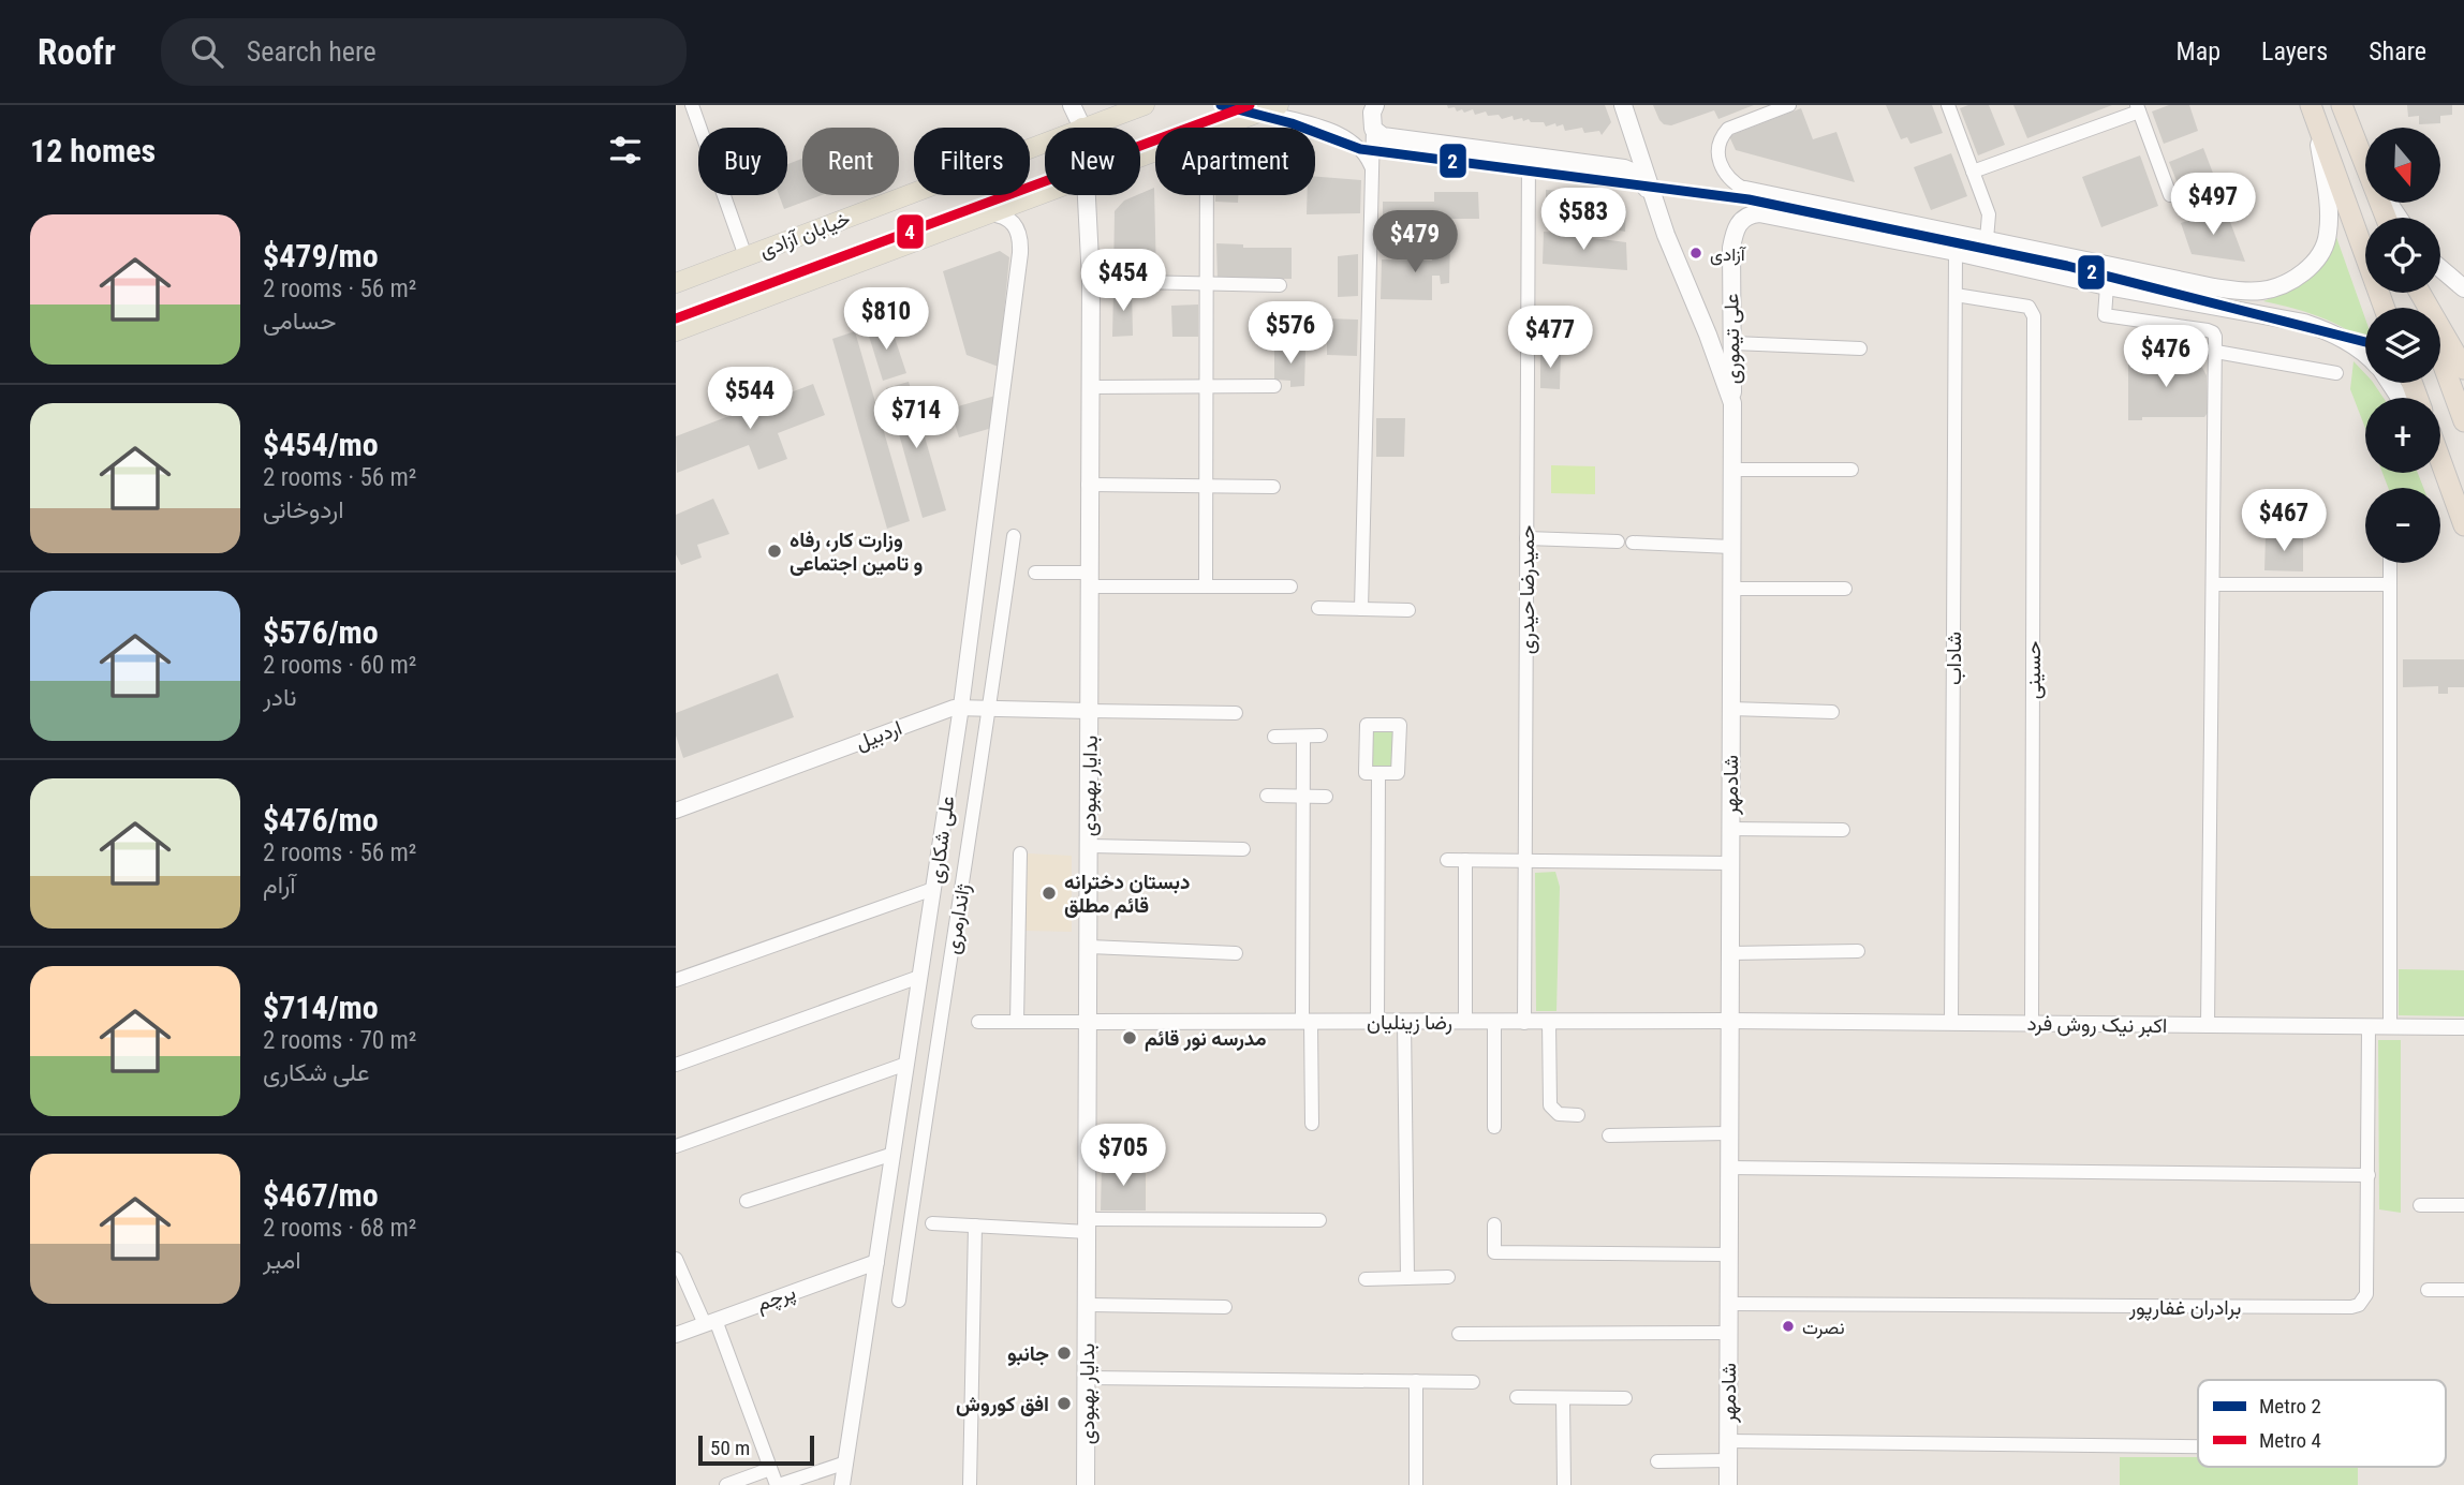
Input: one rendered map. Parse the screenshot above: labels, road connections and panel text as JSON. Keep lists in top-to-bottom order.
{
  "streets": {
    "main road": [
      "خیابان آزادی",
      "علی تیموری",
      "شادمهر",
      "بدایار بهبودی"
    ],
    "street": [
      "حمیدرضا حیدری",
      "شاداب",
      "حسینی",
      "اردبیل",
      "علی شکاری",
      "ژاندارمری",
      "رضا زینلیان",
      "اکبر نیک روش فرد",
      "پرچم",
      "برادران غفارپور"
    ]
  },
  "crossings": [
    ["علی تیموری", "شاداب"],
    ["علی تیموری", "شادمهر"],
    ["حمیدرضا حیدری", "رضا زینلیان"],
    ["شاداب", "حسینی"],
    ["شاداب", "اکبر نیک روش فرد"],
    ["حسینی", "اکبر نیک روش فرد"],
    ["اردبیل", "بدایار بهبودی"],
    ["اردبیل", "علی شکاری"],
    ["اردبیل", "ژاندارمری"],
    ["شادمهر", "رضا زینلیان"],
    ["شادمهر", "اکبر نیک روش فرد"],
    ["شادمهر", "برادران غفارپور"],
    ["بدایار بهبودی", "رضا زینلیان"],
    ["علی شکاری", "پرچم"],
    ["رضا زینلیان", "اکبر نیک روش فرد"],
    ["اکبر نیک روش فرد", "برادران غفارپور"]
  ],
  "places": [
    "آزادی",
    "وزارت کار، رفاه و تامین اجتماعی",
    "دبستان دخترانه قائم مطلق",
    "مدرسه نور قائم",
    "نصرت",
    "جانبو",
    "افق کوروش"
  ],
  "lines": ["metro line 2", "metro line 4"],
  "legend": ["Metro 2", "Metro 4"],
  "scale_bar": "50 m",
  "north": "bottom",
  "page": {
    "header": "Roofr",
    "search": "Search here",
    "nav": ["Map", "Layers", "Share"],
    "heading": "12 homes",
    "map_buttons": ["+", "−"],
    "chip": [
      "Buy",
      "Rent",
      "Filters",
      "New",
      "Apartment"
    ],
    "price": [
      "$497",
      "$583",
      "$479",
      "$454",
      "$810",
      "$576",
      "$477",
      "$476",
      "$544",
      "$714",
      "$467",
      "$705"
    ],
    "list": [
      {
        "name": "$479/mo",
        "note": "2 rooms · 56 m² · حسامی"
      },
      {
        "name": "$454/mo",
        "note": "2 rooms · 56 m² · اردوخانی"
      },
      {
        "name": "$576/mo",
        "note": "2 rooms · 60 m² · نادر"
      },
      {
        "name": "$476/mo",
        "note": "2 rooms · 56 m² · آرام"
      },
      {
        "name": "$714/mo",
        "note": "2 rooms · 70 m² · علی شکاری"
      },
      {
        "name": "$467/mo",
        "note": "2 rooms · 68 m² · امیر"
      }
    ],
    "scale": "50 m"
  }
}
